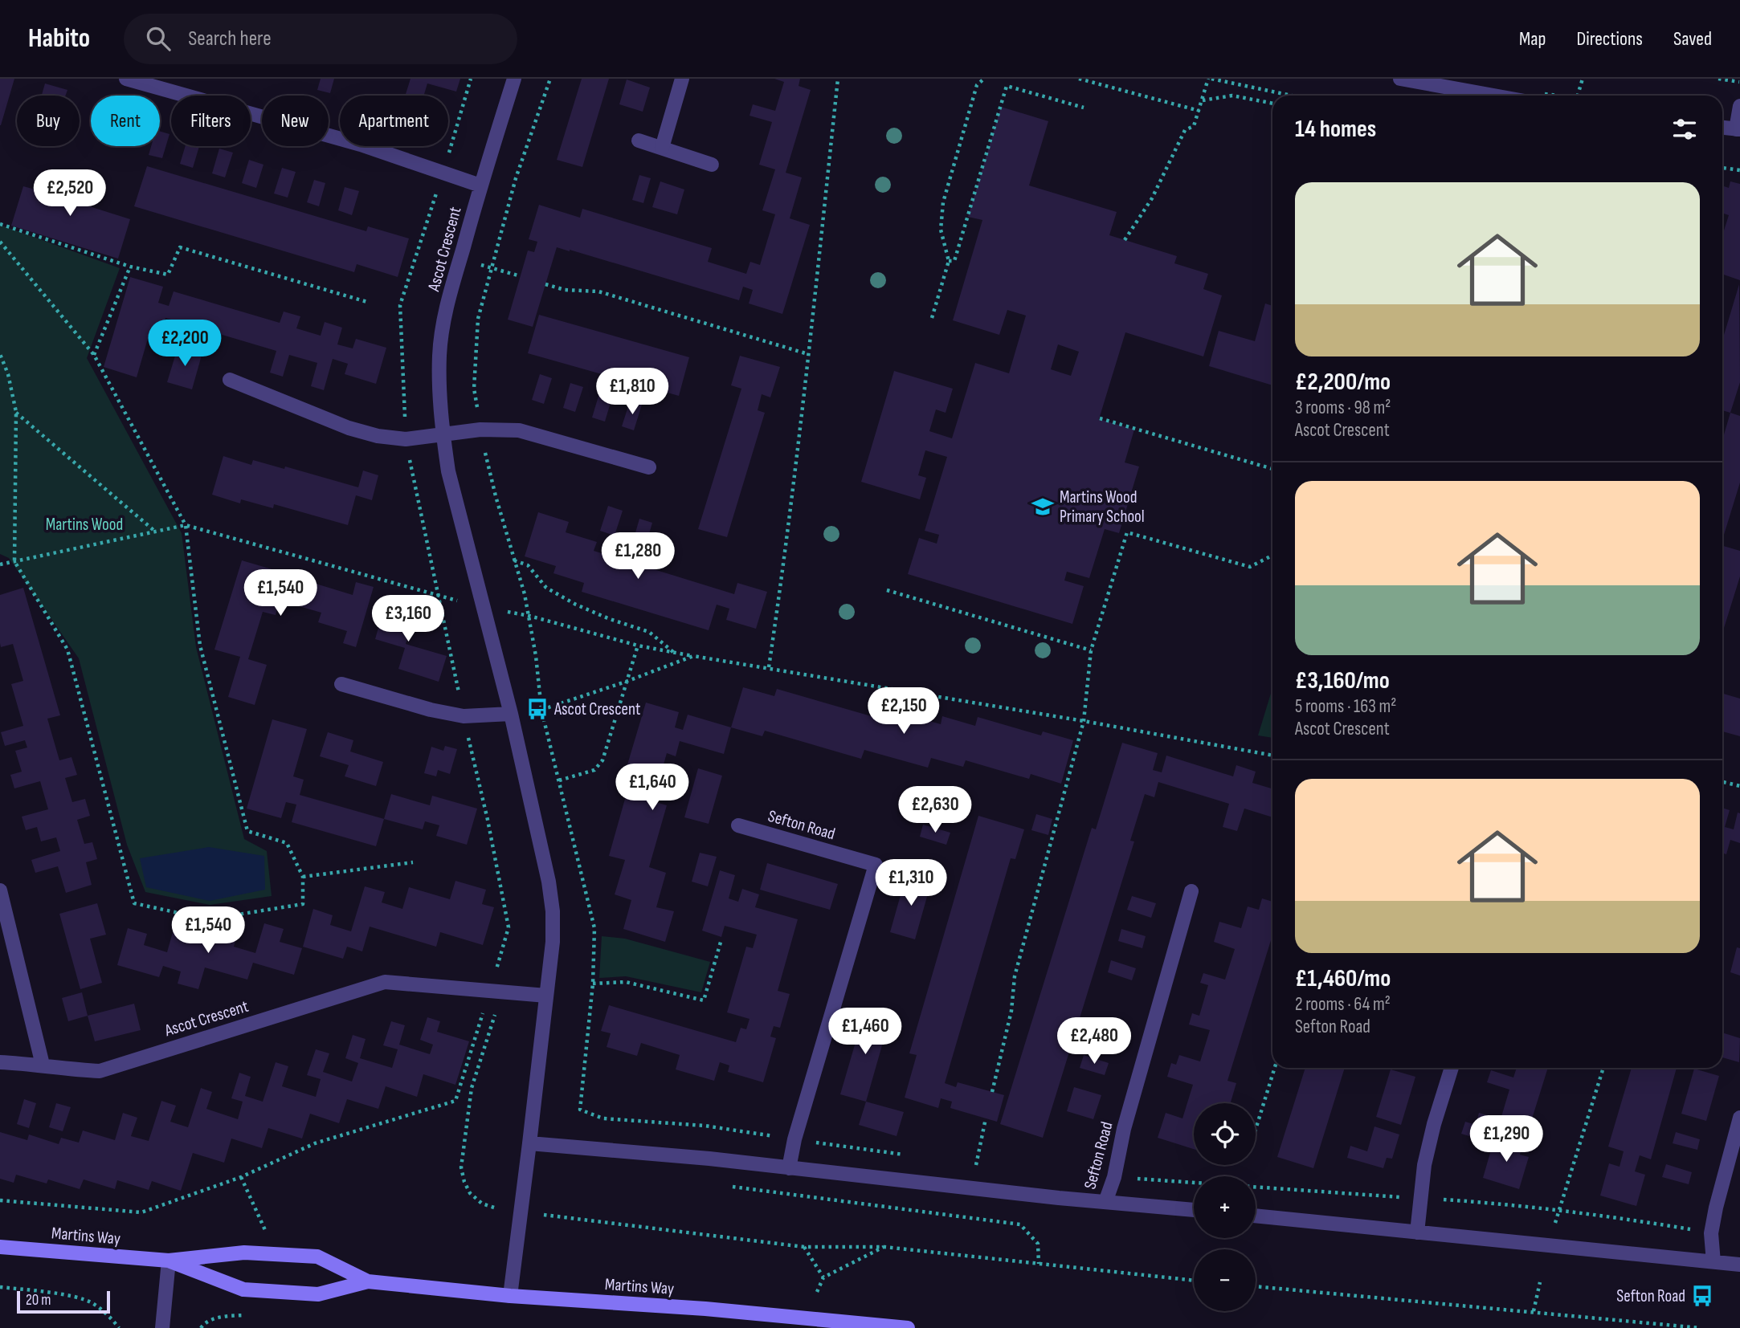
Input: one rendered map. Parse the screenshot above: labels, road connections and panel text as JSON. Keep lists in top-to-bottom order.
{
  "streets": {
    "street": ["Ascot Crescent", "Sefton Road", "Martins Way"]
  },
  "crossings": [
    ["Ascot Crescent", "Sefton Road"],
    ["Ascot Crescent", "Martins Way"]
  ],
  "parks": ["Martins Wood"],
  "places": {
    "school or university": ["Martins Wood Primary School"],
    "bus stop": ["Ascot Crescent", "Sefton Road"]
  },
  "scale_bar": "20 m",
  "page": {
    "header": "Habito",
    "search": "Search here",
    "nav": ["Map", "Directions", "Saved"],
    "chip": [
      "Buy",
      "Rent",
      "Filters",
      "New",
      "Apartment"
    ],
    "heading": "14 homes",
    "list": [
      {
        "name": "£2,200/mo",
        "note": "3 rooms · 98 m² · Ascot Crescent"
      },
      {
        "name": "£3,160/mo",
        "note": "5 rooms · 163 m² · Ascot Crescent"
      },
      {
        "name": "£1,460/mo",
        "note": "2 rooms · 64 m² · Sefton Road"
      }
    ],
    "price": [
      "£2,520",
      "£2,200",
      "£1,810",
      "£1,280",
      "£1,540",
      "£3,160",
      "£2,150",
      "£1,640",
      "£2,630",
      "£1,310",
      "£1,540",
      "£1,460",
      "£2,480",
      "£1,290"
    ],
    "map_buttons": ["+", "−"],
    "scale": "20 m"
  }
}
